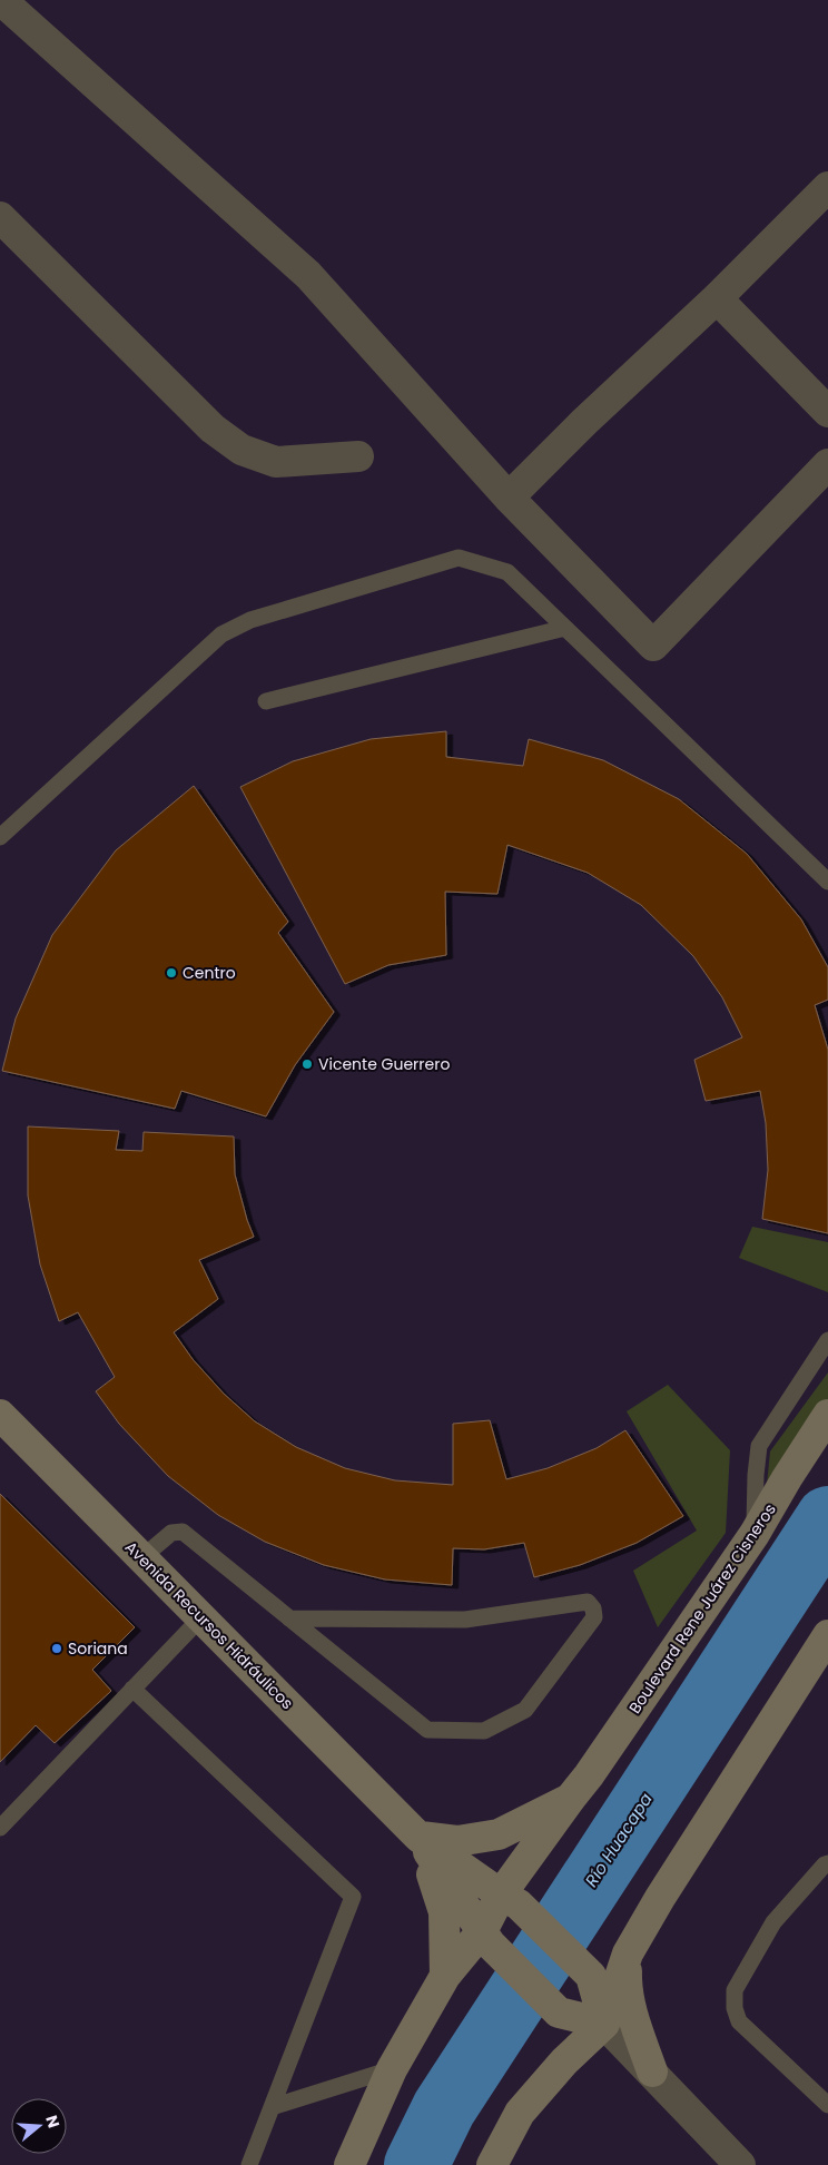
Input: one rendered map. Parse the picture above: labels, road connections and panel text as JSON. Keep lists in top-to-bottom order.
{
  "streets": {
    "main road": ["Boulevard Rene Juárez Cisneros", "Avenida Recursos Hidráulicos"]
  },
  "crossings": [
    ["Boulevard Rene Juárez Cisneros", "Avenida Recursos Hidráulicos"]
  ],
  "water": ["Río Huacapa"],
  "places": ["Centro", "Vicente Guerrero", "Soriana"],
  "north": "right"
}
